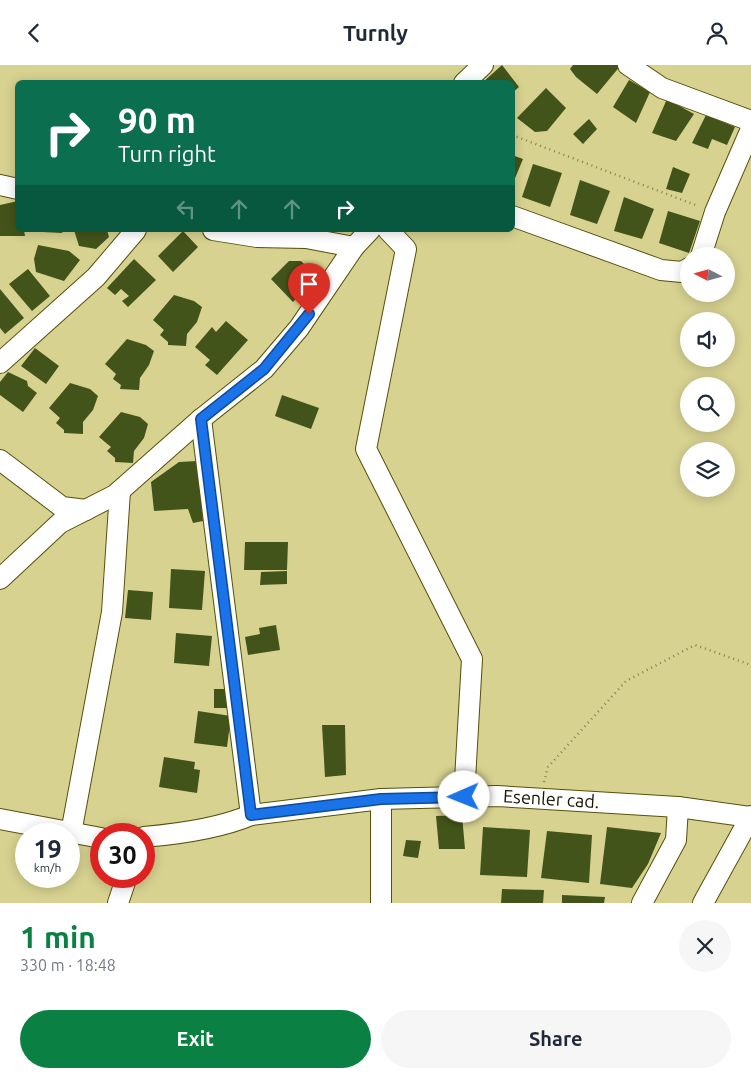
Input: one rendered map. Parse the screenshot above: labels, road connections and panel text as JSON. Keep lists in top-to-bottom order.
{
  "streets": {
    "street": ["Esenler cad."]
  },
  "north": "left",
  "page": {
    "header": "Turnly",
    "turn": ["90 m", "Turn right"],
    "speed": "19 km/h",
    "limit": "30",
    "heading": ["1 min", "330 m · 18:48"],
    "buttons": ["Exit", "Share"]
  }
}
